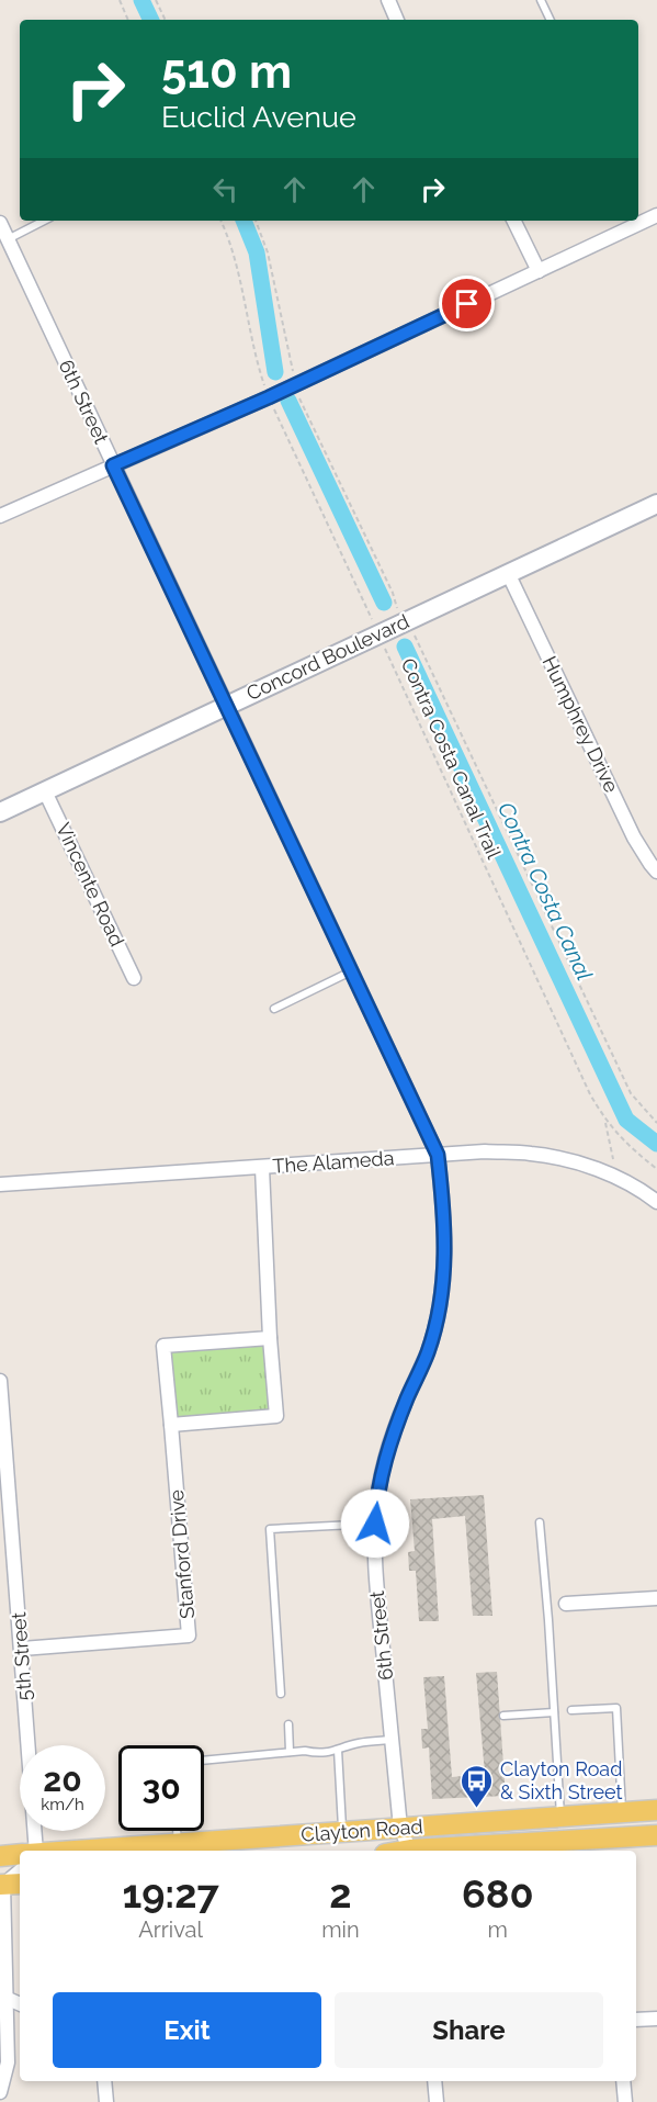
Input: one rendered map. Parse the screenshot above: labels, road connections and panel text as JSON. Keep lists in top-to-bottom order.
{
  "streets": {
    "main road": ["Clayton Road"],
    "street": [
      "6th Street",
      "Concord Boulevard",
      "Humphrey Drive",
      "Vincente Road",
      "The Alameda",
      "Stanford Drive",
      "5th Street"
    ],
    "path": ["Contra Costa Canal Trail"]
  },
  "crossings": [
    ["6th Street", "Concord Boulevard"],
    ["6th Street", "The Alameda"],
    ["6th Street", "Clayton Road"],
    ["Concord Boulevard", "Humphrey Drive"],
    ["Concord Boulevard", "Contra Costa Canal Trail"],
    ["Concord Boulevard", "Vincente Road"],
    ["Contra Costa Canal Trail", "The Alameda"],
    ["Stanford Drive", "5th Street"]
  ],
  "water": ["Contra Costa Canal"],
  "places": {
    "bus stop": ["Clayton Road & Sixth Street"]
  },
  "page": {
    "turn": ["510 m", "Euclid Avenue"],
    "speed": "20 km/h",
    "limit": "30",
    "eta": [
      "19:27",
      "Arrival",
      "2",
      "min",
      "680",
      "m"
    ],
    "buttons": ["Exit", "Share"]
  }
}
